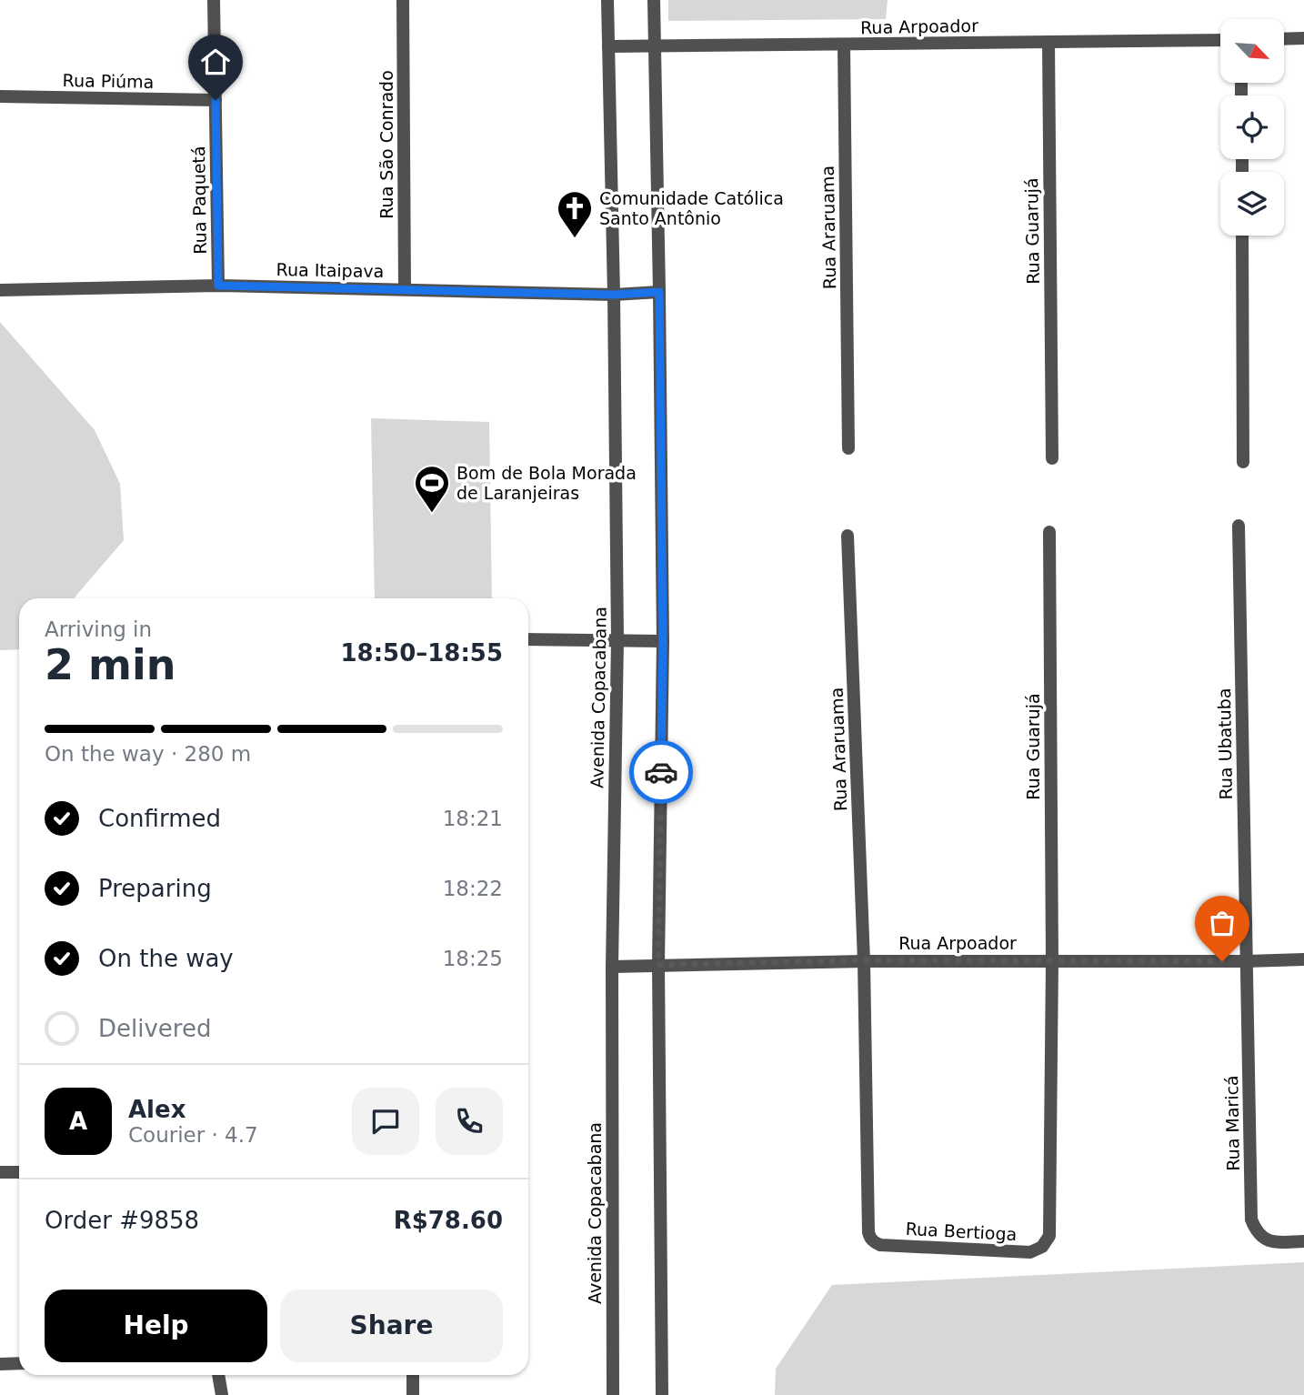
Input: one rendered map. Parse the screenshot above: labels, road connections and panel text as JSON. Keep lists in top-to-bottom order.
{
  "streets": {
    "street": [
      "Rua Arpoador",
      "Rua Piúma",
      "Rua São Conrado",
      "Rua Paquetá",
      "Rua Araruama",
      "Rua Guarujá",
      "Rua Itaipava",
      "Avenida Copacabana",
      "Rua Ubatuba",
      "Rua Maricá",
      "Rua Bertioga"
    ]
  },
  "crossings": [
    ["Rua Arpoador", "Rua Araruama"],
    ["Rua Arpoador", "Rua Guarujá"],
    ["Rua Arpoador", "Avenida Copacabana"],
    ["Rua Arpoador", "Rua Ubatuba"],
    ["Rua Arpoador", "Rua Maricá"],
    ["Rua Arpoador", "Rua Bertioga"],
    ["Rua Piúma", "Rua Paquetá"],
    ["Rua São Conrado", "Rua Itaipava"],
    ["Rua Paquetá", "Rua Itaipava"],
    ["Rua Araruama", "Rua Bertioga"],
    ["Rua Guarujá", "Rua Bertioga"],
    ["Rua Itaipava", "Avenida Copacabana"],
    ["Rua Ubatuba", "Rua Maricá"]
  ],
  "places": {
    "church": ["Comunidade Católica Santo Antônio"],
    "sports": ["Bom de Bola Morada de Laranjeiras"]
  },
  "north": "bottom right",
  "page": {
    "heading": ["2 min", "Arriving in", "18:50–18:55"],
    "panel": [
      "Alex",
      "Courier · 4.7",
      "Order #9858",
      "R$78.60"
    ],
    "bar": "On the way · 280 m",
    "list": [
      ["Confirmed", "18:21"],
      ["Preparing", "18:22"],
      ["On the way", "18:25"],
      "Delivered"
    ],
    "round": "A",
    "buttons": ["Help", "Share"]
  }
}
